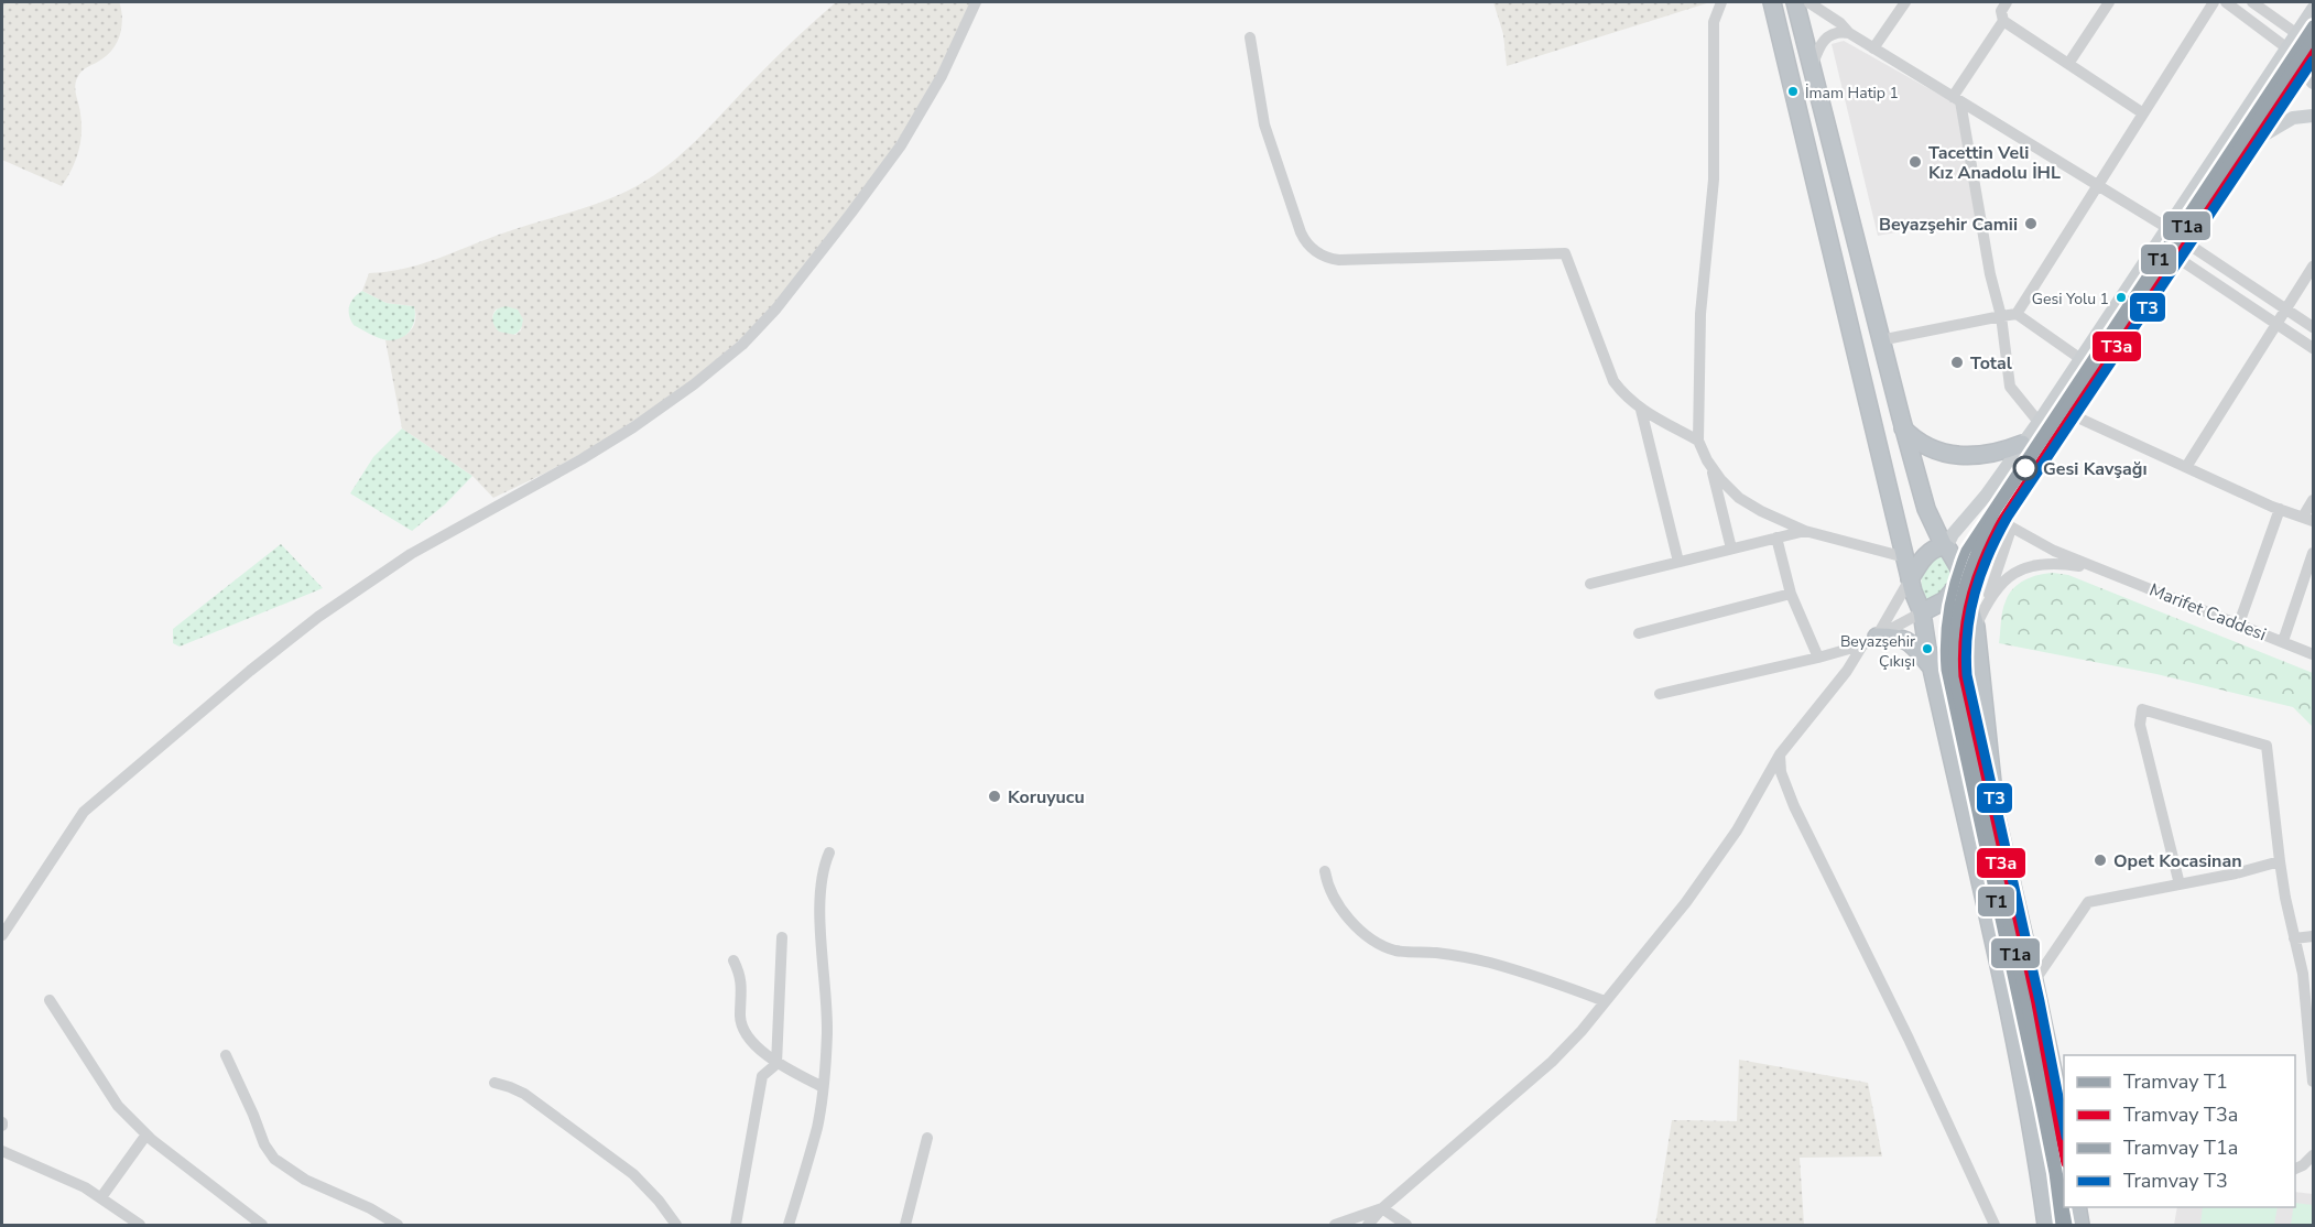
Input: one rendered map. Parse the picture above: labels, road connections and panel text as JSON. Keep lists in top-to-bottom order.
{
  "streets": {
    "street": ["Marifet Caddesi"]
  },
  "places": [
    "İmam Hatip 1",
    "Tacettin Veli Kız Anadolu İHL",
    "Beyazşehir Camii",
    "Gesi Yolu 1",
    "Total",
    "Gesi Kavşağı",
    "Beyazşehir Çıkışı",
    "Koruyucu",
    "Opet Kocasinan"
  ],
  "lines": [
    "tram line T1",
    "tram line T1a",
    "tram line T3a",
    "tram line T3"
  ],
  "legend": [
    "Tramvay T1",
    "Tramvay T3a",
    "Tramvay T1a",
    "Tramvay T3"
  ]
}
